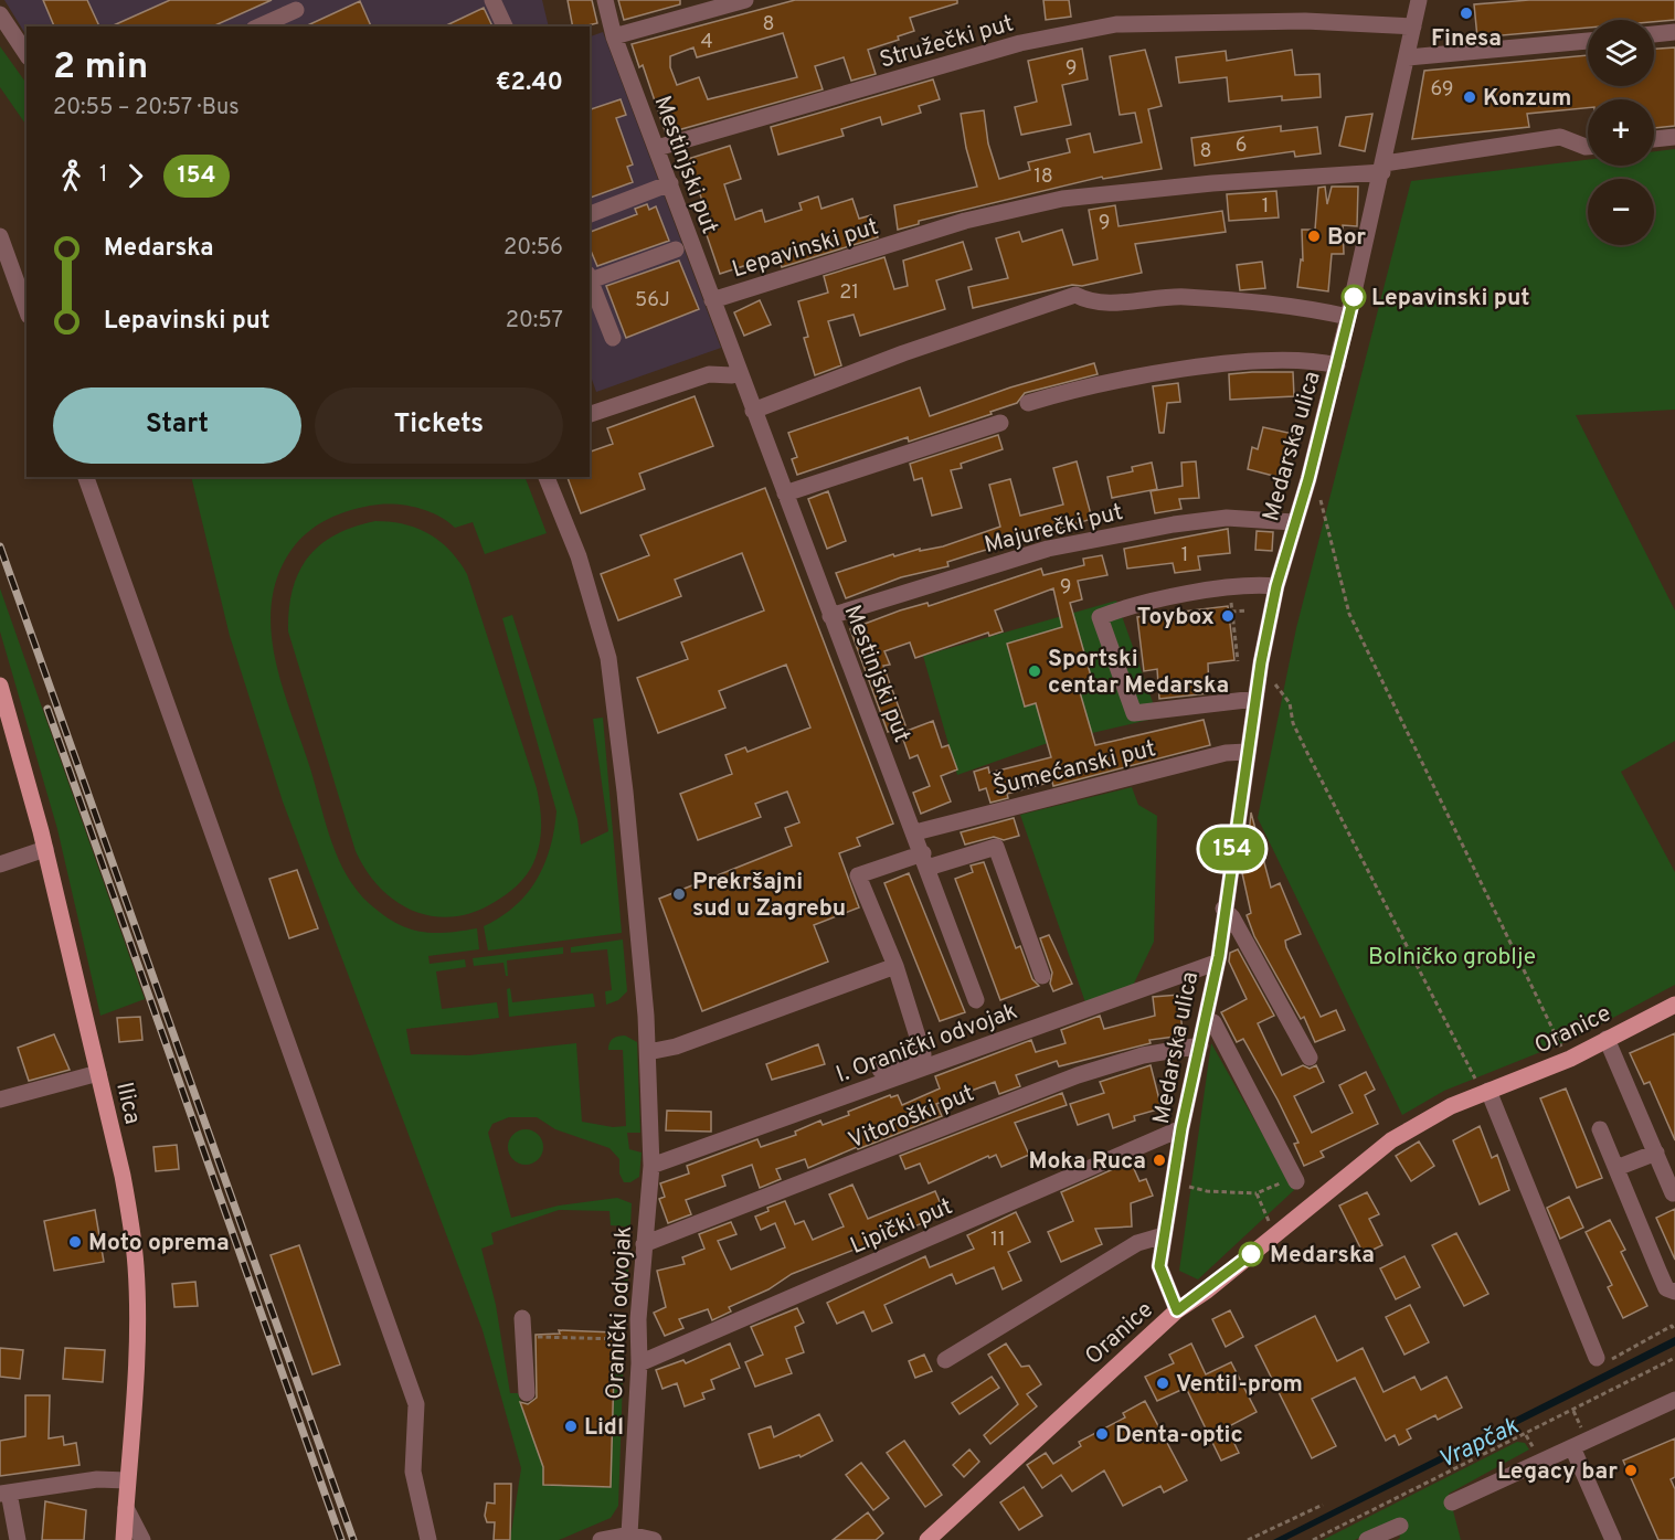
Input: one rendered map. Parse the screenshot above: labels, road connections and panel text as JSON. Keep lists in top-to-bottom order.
{
  "streets": {
    "main road": ["Oranice", "Ilica"],
    "street": [
      "Stružečki put",
      "Mestinjski put",
      "Lepavinski put",
      "Medarska ulica",
      "Majurečki put",
      "Šumećanski put",
      "I. Oranički odvojak",
      "Vitoroški put",
      "Lipički put",
      "Oranički odvojak"
    ]
  },
  "crossings": [
    ["Stružečki put", "Mestinjski put"],
    ["Stružečki put", "Medarska ulica"],
    ["Mestinjski put", "Lepavinski put"],
    ["Mestinjski put", "Majurečki put"],
    ["Mestinjski put", "Šumećanski put"],
    ["Lepavinski put", "Medarska ulica"],
    ["Medarska ulica", "Majurečki put"],
    ["Medarska ulica", "Šumećanski put"],
    ["Medarska ulica", "Oranice"],
    ["Medarska ulica", "I. Oranički odvojak"],
    ["Medarska ulica", "Vitoroški put"],
    ["Medarska ulica", "Lipički put"],
    ["I. Oranički odvojak", "Oranički odvojak"],
    ["Vitoroški put", "Oranički odvojak"],
    ["Lipički put", "Oranički odvojak"]
  ],
  "water": ["Vrapčak"],
  "parks": ["Bolničko groblje"],
  "places": [
    "Finesa",
    "Konzum",
    "Bor",
    "Lepavinski put",
    "Toybox",
    "Sportski centar Medarska",
    "Prekršajni sud u Zagrebu",
    "Moka Ruca",
    "Moto oprema",
    "Medarska",
    "Ventil-prom",
    "Lidl",
    "Denta-optic",
    "Legacy bar"
  ],
  "lines": ["bus line 154"],
  "house_numbers": [
    "8",
    "4",
    "9",
    "69",
    "6",
    "8",
    "18",
    "1",
    "9",
    "21",
    "56J",
    "1",
    "9",
    "11"
  ],
  "page": {
    "on_map": "154",
    "map_buttons": ["+", "−"],
    "heading": ["2 min", "20:55 – 20:57 · Bus", "€2.40"],
    "legs": ["1", "154"],
    "list": [
      {
        "name": "Medarska",
        "value": "20:56"
      },
      {
        "name": "Lepavinski put",
        "value": "20:57"
      }
    ],
    "buttons": ["Start", "Tickets"]
  }
}
